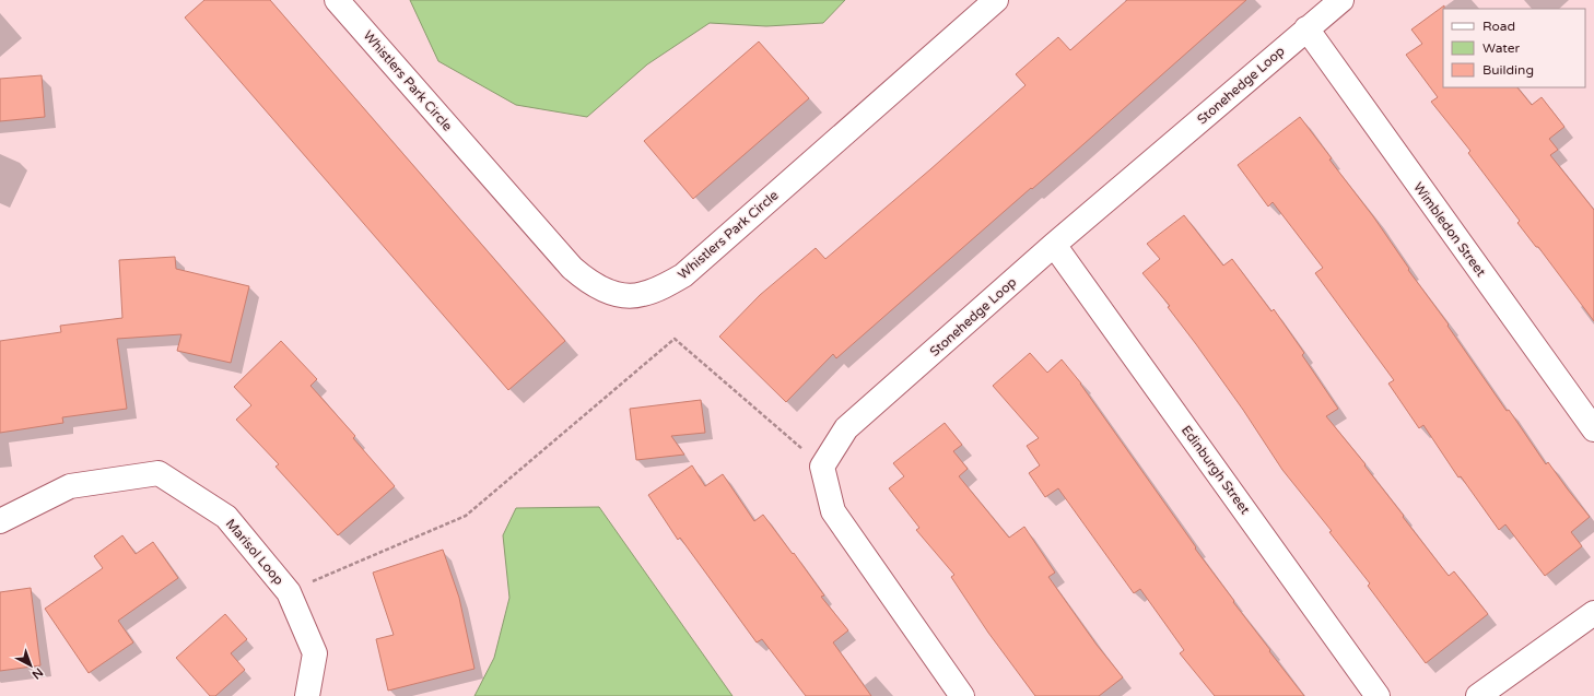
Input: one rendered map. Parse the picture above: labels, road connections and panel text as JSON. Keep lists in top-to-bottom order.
{
  "streets": {
    "street": [
      "Whistlers Park Circle",
      "Stonehedge Loop",
      "Wimbledon Street",
      "Edinburgh Street",
      "Marisol Loop"
    ]
  },
  "crossings": [
    ["Stonehedge Loop", "Wimbledon Street"],
    ["Stonehedge Loop", "Edinburgh Street"]
  ],
  "legend": ["Road", "Water", "Building"],
  "north": "bottom right"
}
